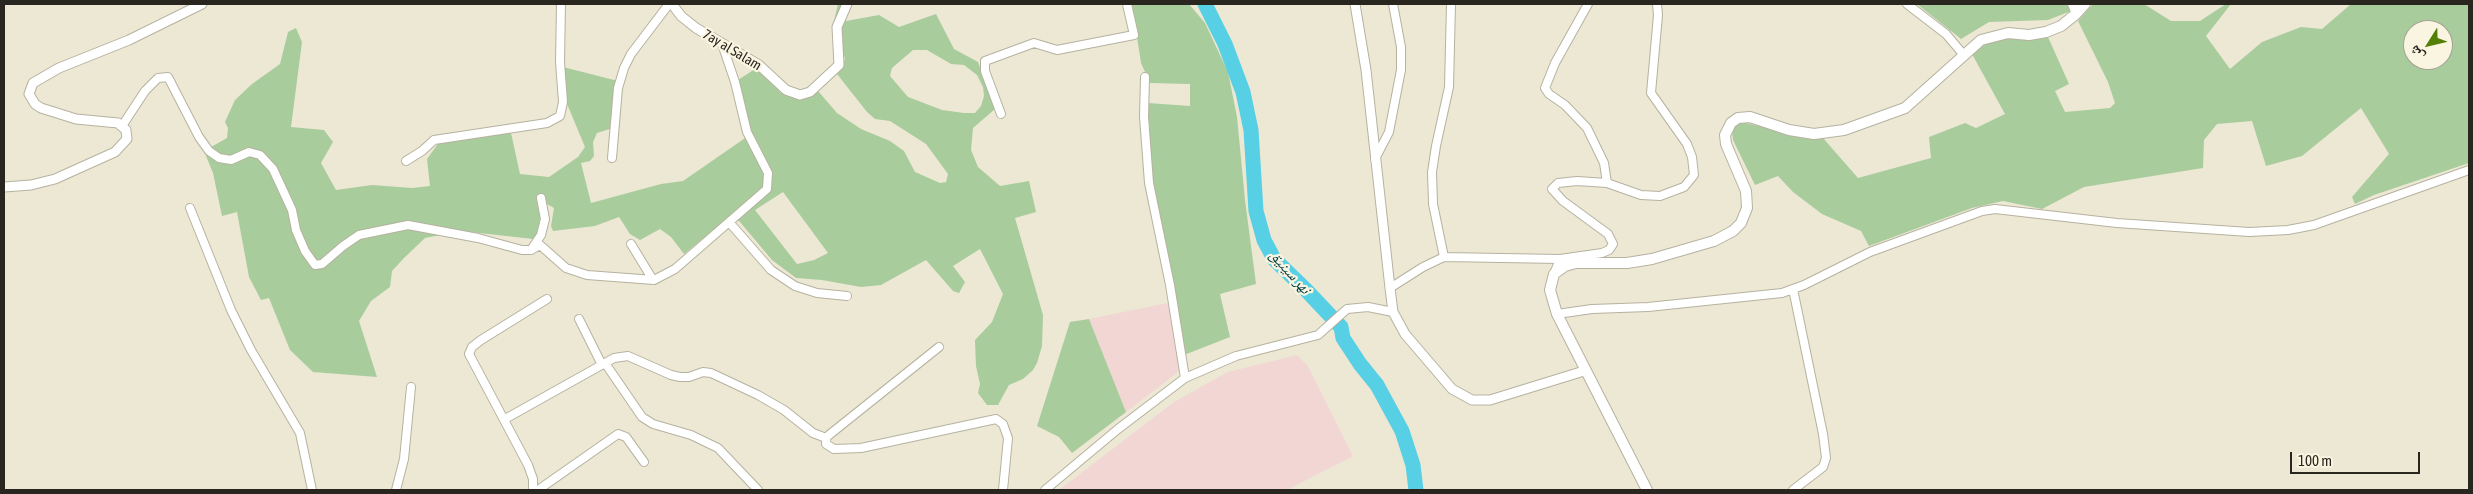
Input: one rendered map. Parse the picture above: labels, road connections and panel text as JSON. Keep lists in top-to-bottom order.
{
  "streets": {
    "street": ["7ay al Salam"]
  },
  "water": ["نهر سينيق"],
  "scale_bar": "100 m",
  "north": "bottom left"
}
